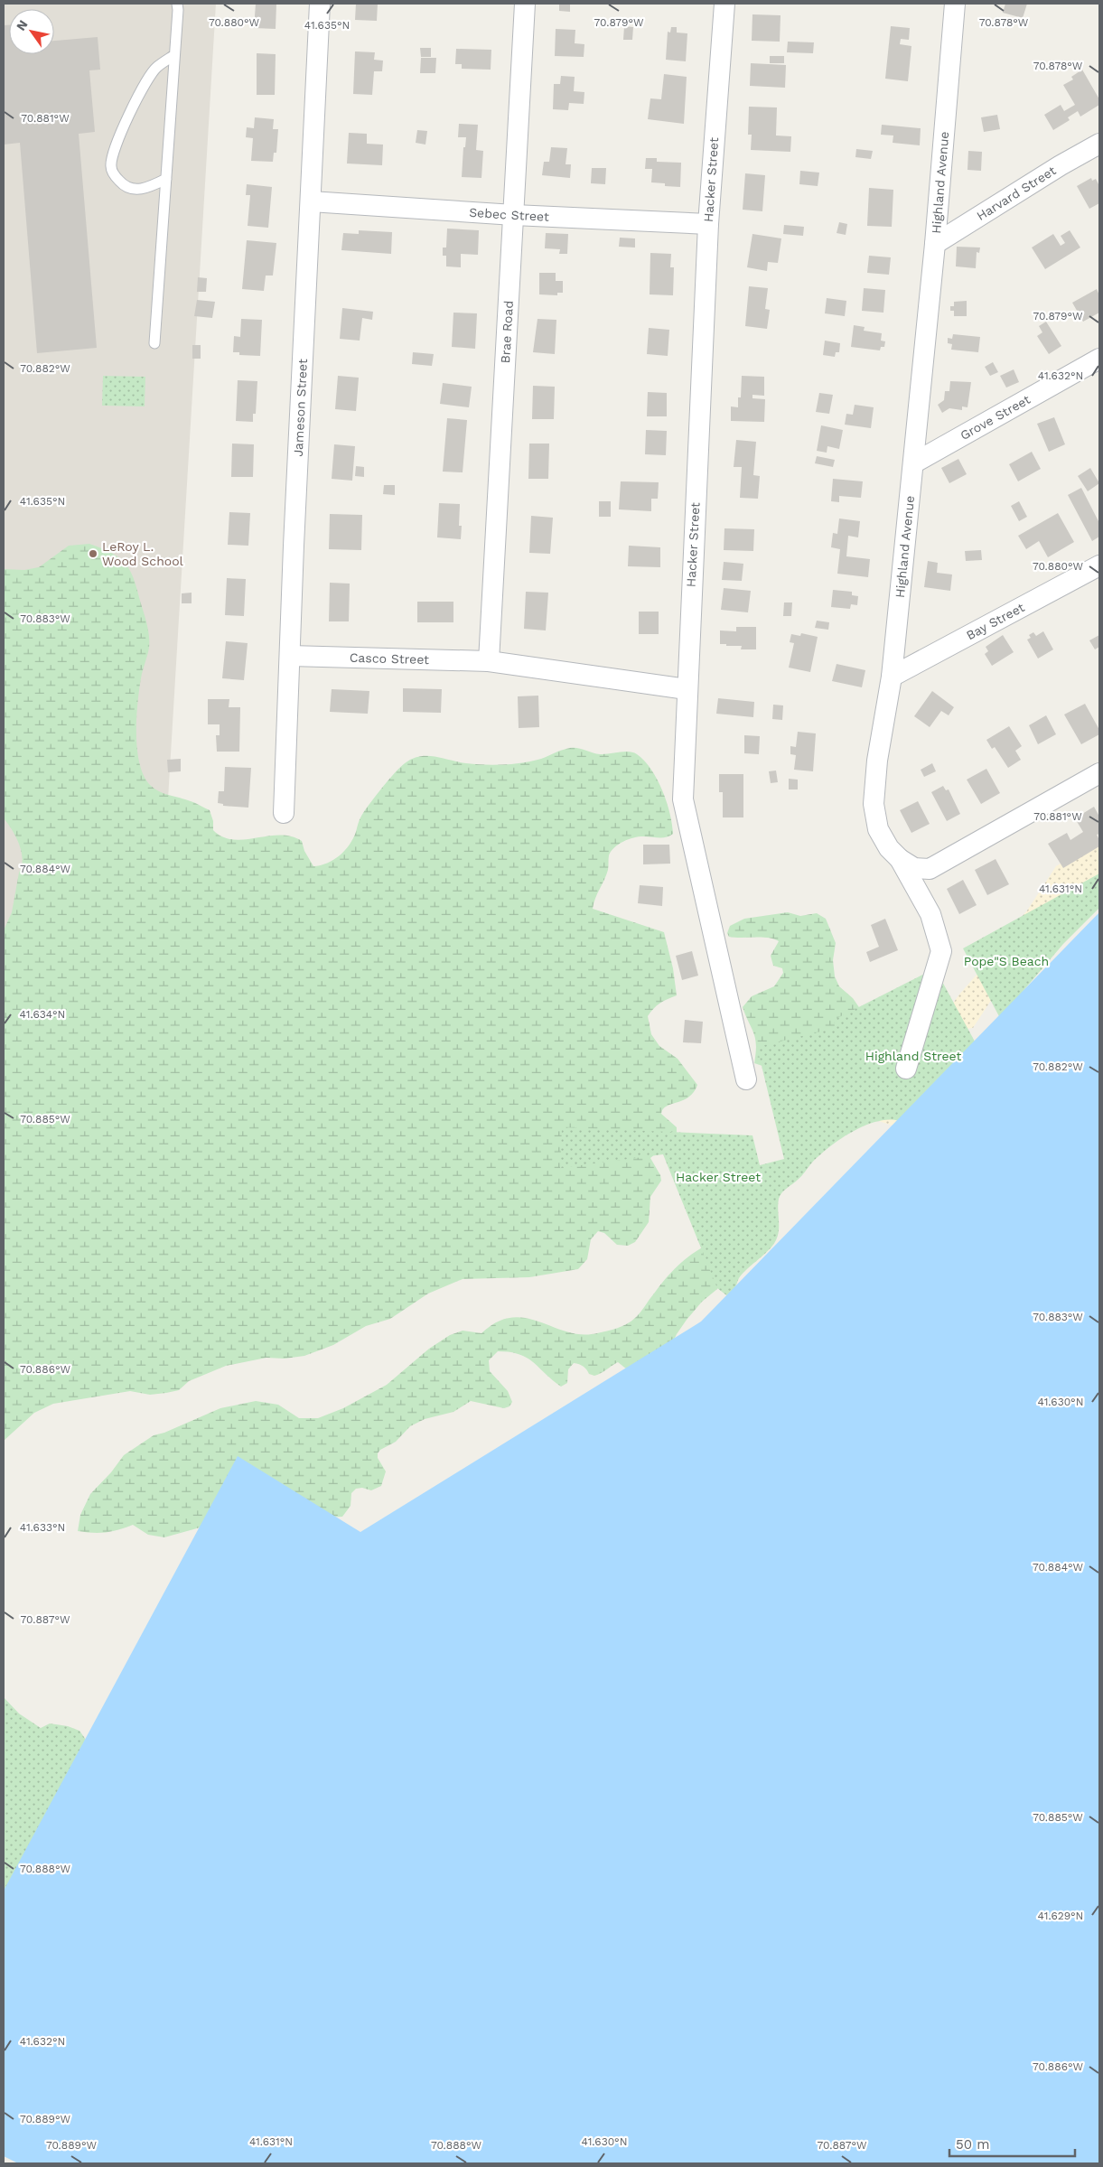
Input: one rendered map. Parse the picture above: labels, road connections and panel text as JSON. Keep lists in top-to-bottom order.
{
  "streets": {
    "street": [
      "Hacker Street",
      "Highland Avenue",
      "Harvard Street",
      "Sebec Street",
      "Brae Road",
      "Jameson Street",
      "Grove Street",
      "Bay Street",
      "Casco Street"
    ]
  },
  "crossings": [
    ["Hacker Street", "Sebec Street"],
    ["Hacker Street", "Casco Street"],
    ["Highland Avenue", "Harvard Street"],
    ["Highland Avenue", "Grove Street"],
    ["Highland Avenue", "Bay Street"],
    ["Sebec Street", "Brae Road"],
    ["Sebec Street", "Jameson Street"],
    ["Brae Road", "Casco Street"],
    ["Jameson Street", "Casco Street"]
  ],
  "parks": ["Pope\"S Beach", "Highland Street", "Hacker Street"],
  "places": ["LeRoy L. Wood School"],
  "scale_bar": "50 m",
  "north": "top left",
  "coordinates": [
    "70.880°W",
    "70.879°W",
    "70.878°W",
    "41.635°N",
    "70.881°W",
    "70.882°W",
    "41.632°N",
    "70.883°W",
    "70.884°W",
    "41.631°N",
    "41.634°N",
    "70.885°W",
    "70.886°W",
    "41.630°N",
    "41.633°N",
    "70.887°W",
    "70.888°W",
    "41.629°N",
    "70.889°W"
  ]
}
